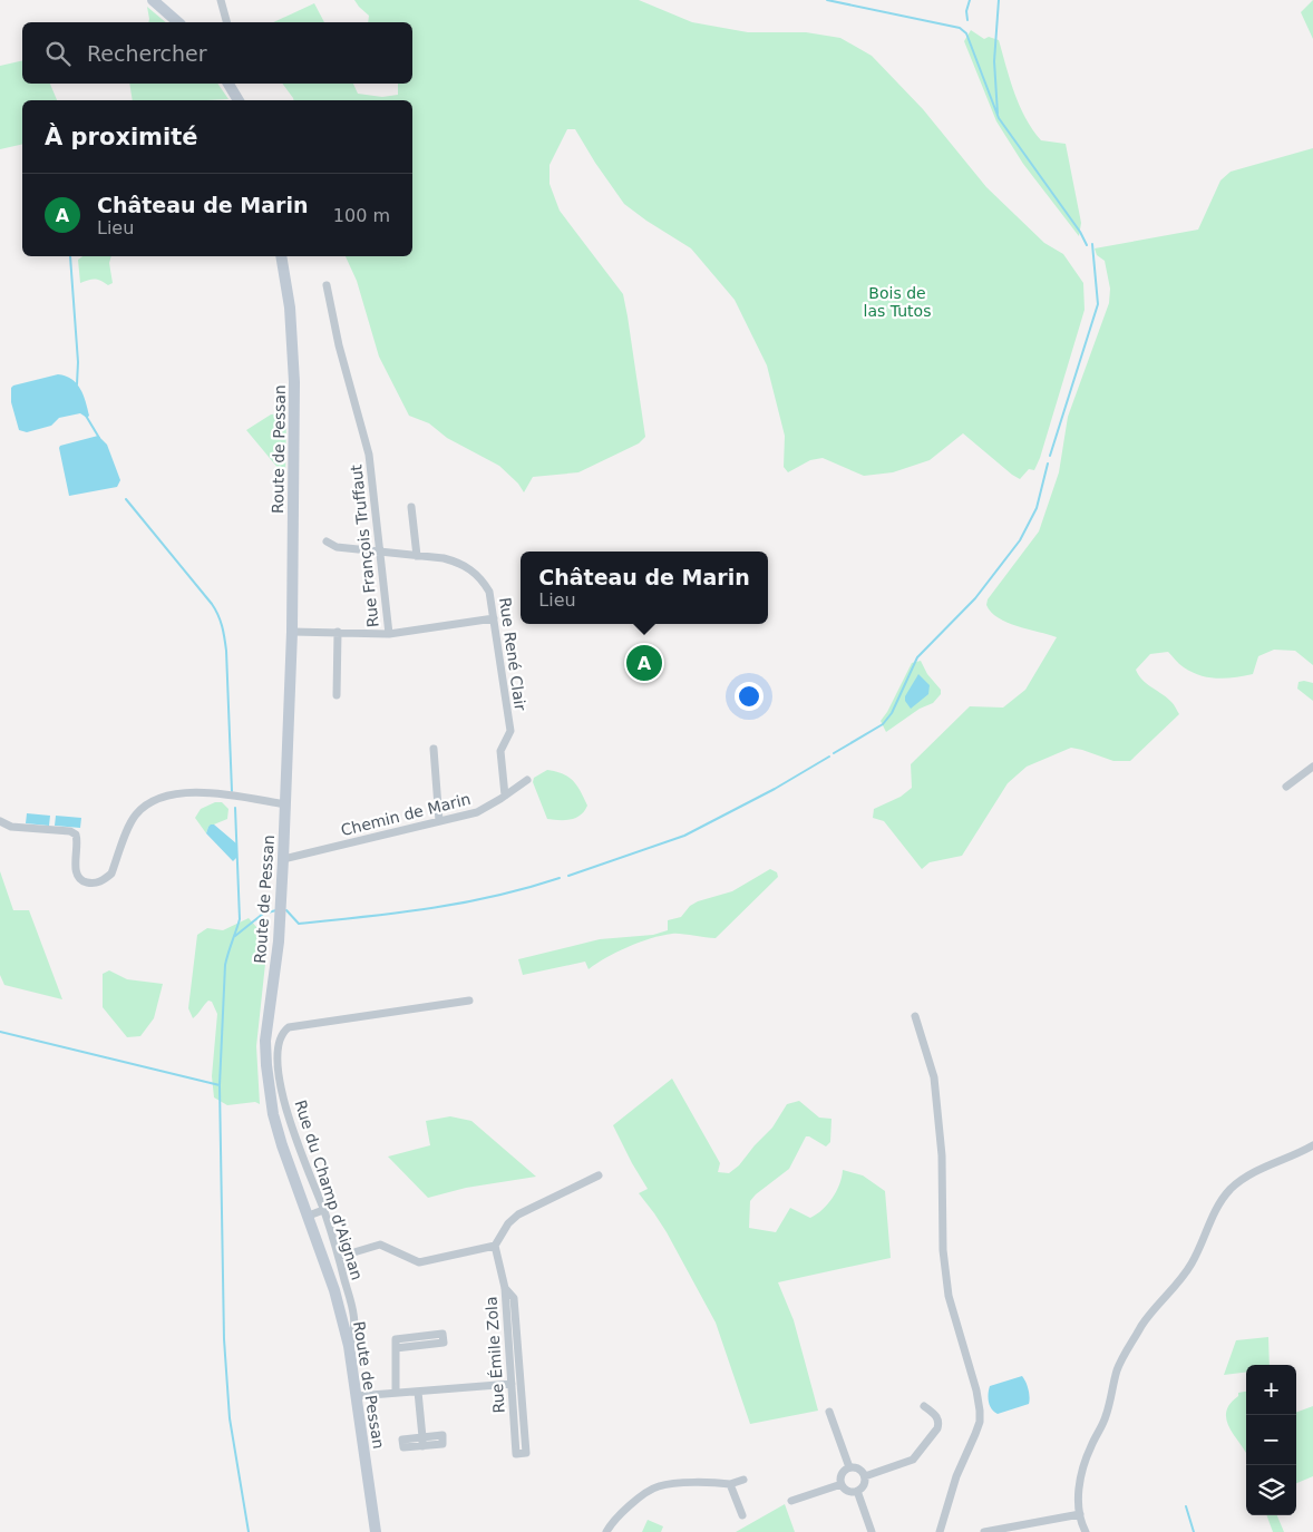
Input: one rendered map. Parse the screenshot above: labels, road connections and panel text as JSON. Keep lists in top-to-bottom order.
{
  "streets": {
    "main road": ["Route de Pessan"],
    "street": [
      "Rue François Truffaut",
      "Rue René Clair",
      "Chemin de Marin",
      "Rue du Champ d'Aignan",
      "Rue Émile Zola"
    ]
  },
  "crossings": [
    ["Route de Pessan", "Chemin de Marin"],
    ["Route de Pessan", "Rue du Champ d'Aignan"],
    ["Rue François Truffaut", "Rue René Clair"],
    ["Rue René Clair", "Chemin de Marin"]
  ],
  "parks": ["Bois de las Tutos"],
  "page": {
    "search": "Rechercher",
    "heading": "À proximité",
    "list": [
      {
        "mark": "A",
        "name": "Château de Marin",
        "note": "Lieu",
        "value": "100 m"
      }
    ],
    "popup": ["Château de Marin", "Lieu"],
    "pins": "A",
    "map_buttons": ["+", "−"]
  }
}
